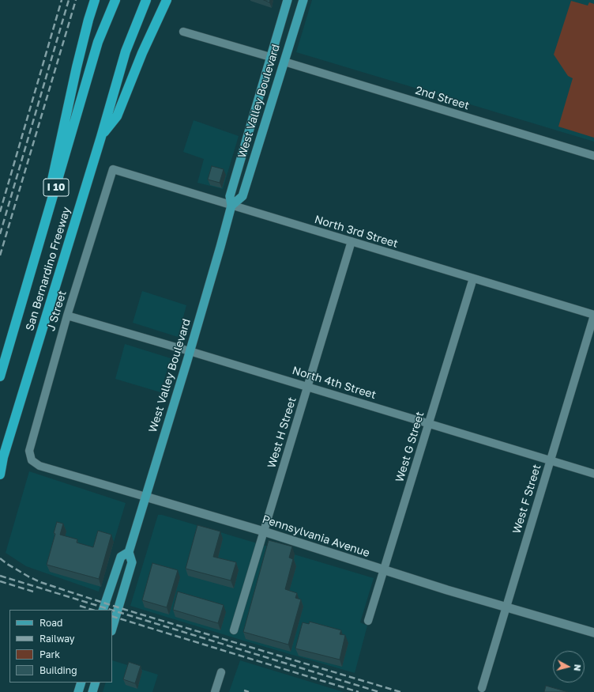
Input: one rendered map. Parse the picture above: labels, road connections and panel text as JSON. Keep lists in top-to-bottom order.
{
  "streets": {
    "highway": ["I 10", "San Bernardino Freeway"],
    "main road": ["West Valley Boulevard"],
    "street": [
      "2nd Street",
      "North 3rd Street",
      "J Street",
      "North 4th Street",
      "West H Street",
      "West G Street",
      "West F Street",
      "Pennsylvania Avenue"
    ]
  },
  "crossings": [
    ["2nd Street", "West Valley Boulevard"],
    ["West Valley Boulevard", "North 3rd Street"],
    ["West Valley Boulevard", "North 4th Street"],
    ["West Valley Boulevard", "Pennsylvania Avenue"],
    ["North 3rd Street", "J Street"],
    ["North 3rd Street", "West H Street"],
    ["North 3rd Street", "West G Street"],
    ["North 3rd Street", "West F Street"],
    ["J Street", "North 4th Street"],
    ["J Street", "Pennsylvania Avenue"],
    ["North 4th Street", "West H Street"],
    ["North 4th Street", "West G Street"],
    ["North 4th Street", "West F Street"],
    ["West H Street", "Pennsylvania Avenue"],
    ["West G Street", "Pennsylvania Avenue"],
    ["West F Street", "Pennsylvania Avenue"]
  ],
  "legend": [
    "Road",
    "Railway",
    "Park",
    "Building"
  ],
  "north": "right"
}
